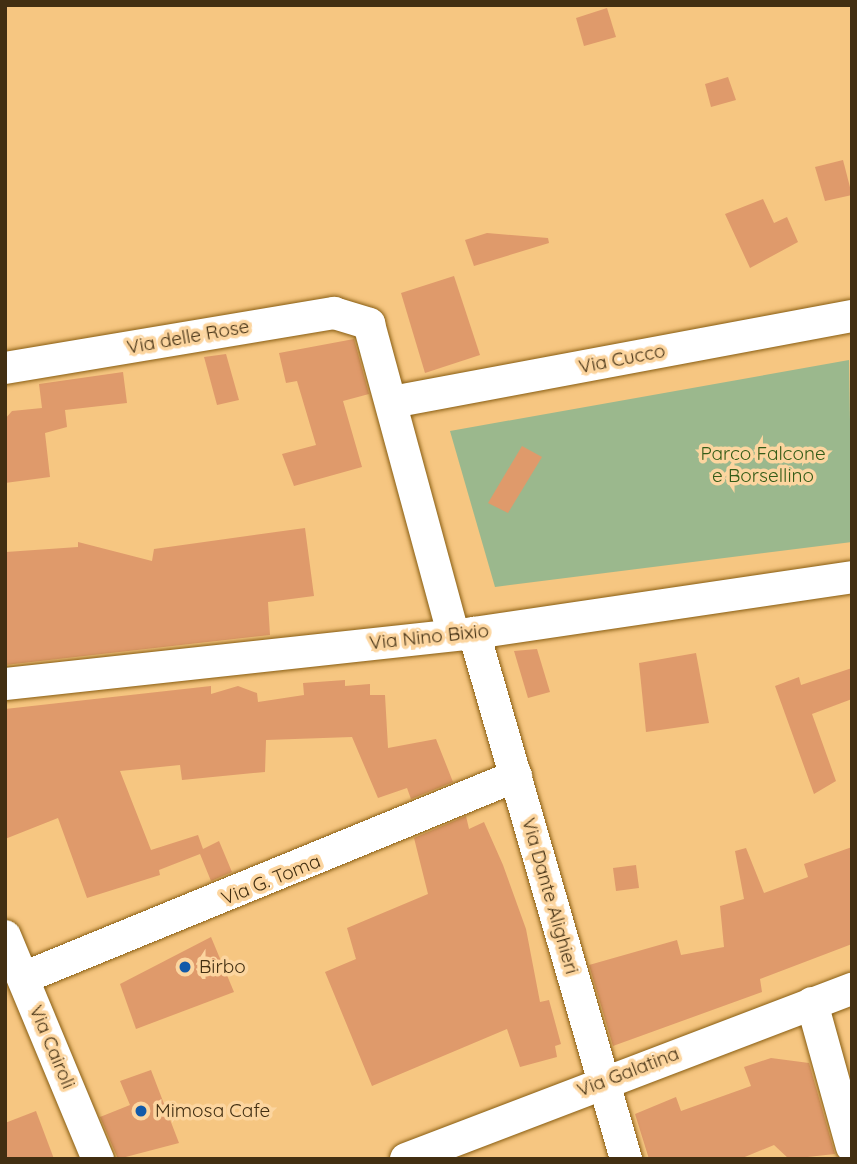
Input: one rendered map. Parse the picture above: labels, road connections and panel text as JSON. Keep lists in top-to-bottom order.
{
  "streets": {
    "street": [
      "Via delle Rose",
      "Via Cucco",
      "Via Nino Bixio",
      "Via G. Toma",
      "Via Dante Alighieri",
      "Via Cairoli",
      "Via Galatina"
    ]
  },
  "crossings": [
    ["Via delle Rose", "Via Dante Alighieri"],
    ["Via Cucco", "Via Dante Alighieri"],
    ["Via Nino Bixio", "Via Dante Alighieri"],
    ["Via G. Toma", "Via Dante Alighieri"],
    ["Via G. Toma", "Via Cairoli"],
    ["Via Dante Alighieri", "Via Galatina"]
  ],
  "parks": ["Parco Falcone e Borsellino"],
  "places": ["Birbo", "Mimosa Cafe"]
}
